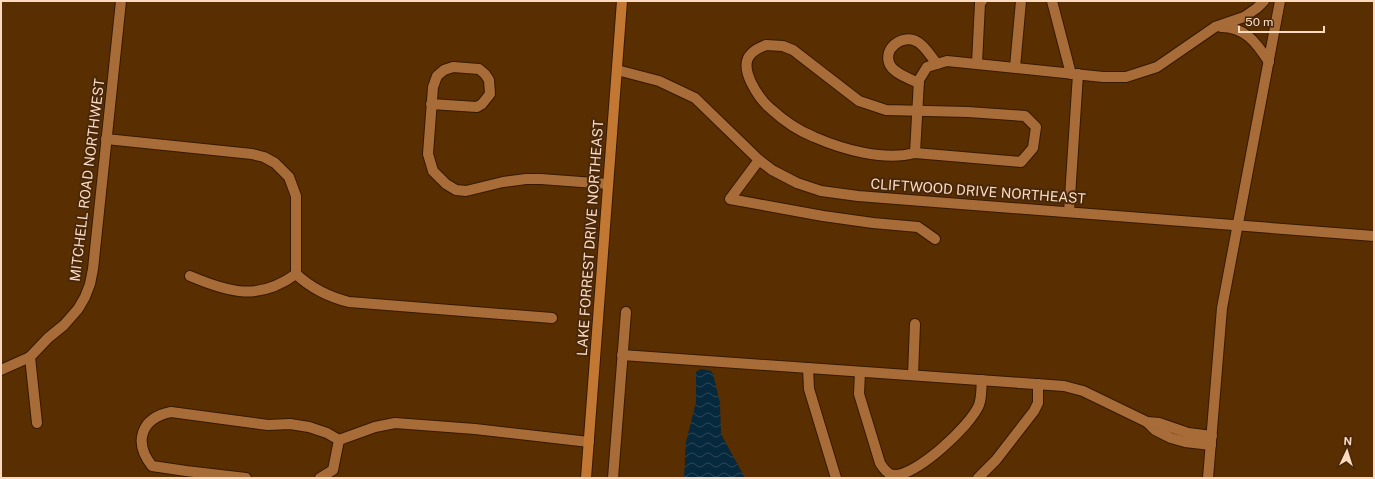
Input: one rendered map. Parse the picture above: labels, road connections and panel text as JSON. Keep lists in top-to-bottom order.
{
  "streets": {
    "street": ["MITCHELL ROAD NORTHWEST", "CLIFTWOOD DRIVE NORTHEAST", "LAKE FORREST DRIVE NORTHEAST"]
  },
  "crossings": [
    ["CLIFTWOOD DRIVE NORTHEAST", "LAKE FORREST DRIVE NORTHEAST"]
  ],
  "scale_bar": "50 m",
  "north": "top"
}
